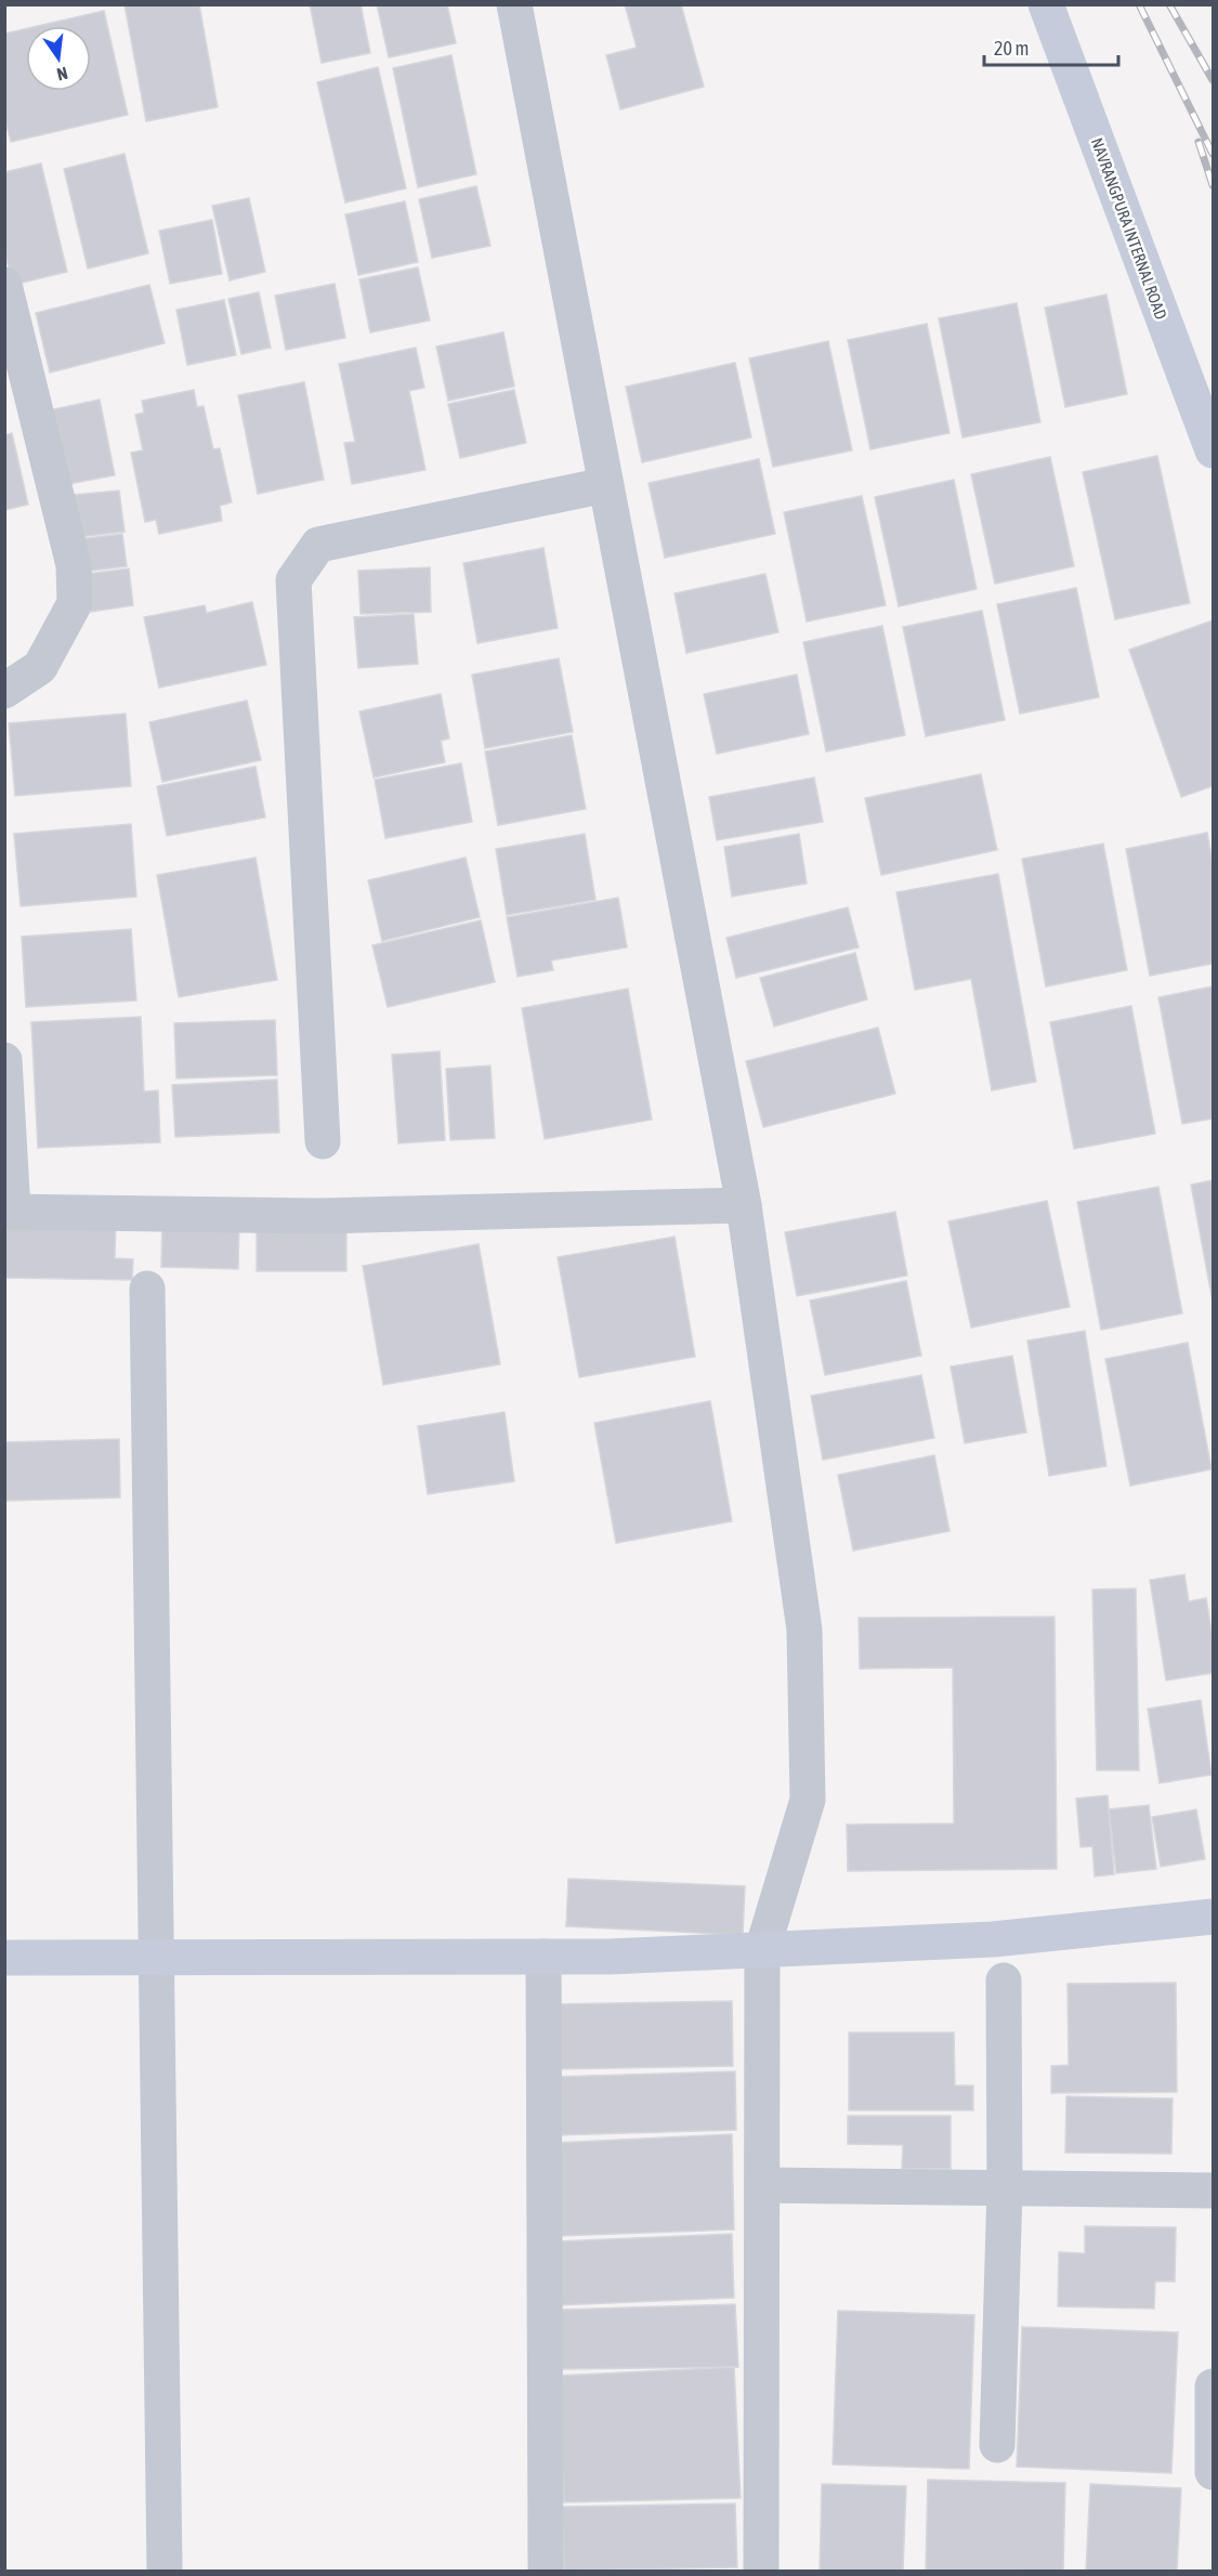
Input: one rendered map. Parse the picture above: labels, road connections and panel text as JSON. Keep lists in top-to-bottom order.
{
  "streets": {
    "street": ["NAVRANGPURA INTERNAL ROAD"]
  },
  "scale_bar": "20 m",
  "north": "bottom"
}
